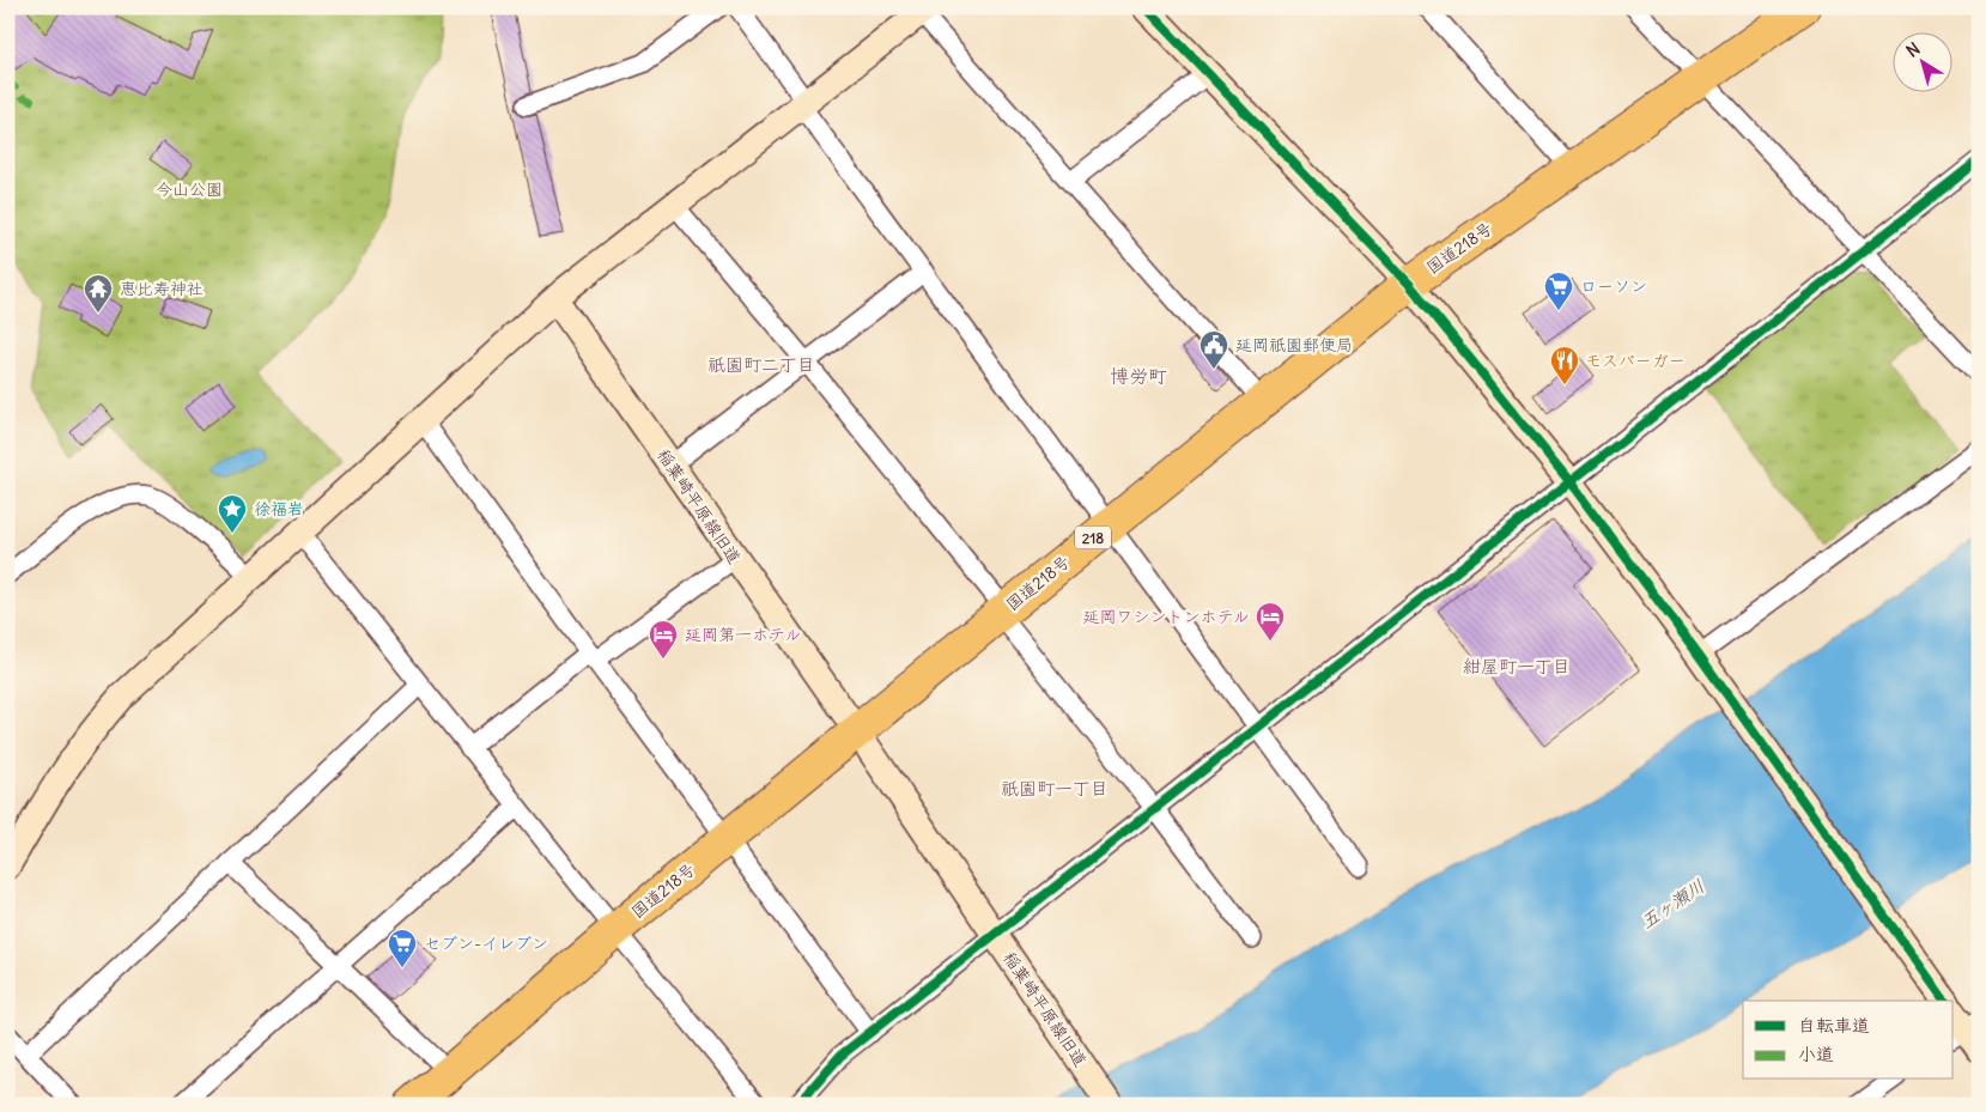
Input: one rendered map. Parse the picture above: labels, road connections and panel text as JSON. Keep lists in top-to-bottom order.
{
  "streets": {
    "highway": ["国道218号", "218"],
    "street": ["稲葉崎平原線旧道"]
  },
  "crossings": [
    ["国道218号", "稲葉崎平原線旧道"]
  ],
  "districts": [
    "祇園町二丁目",
    "博労町",
    "紺屋町一丁目",
    "祇園町一丁目"
  ],
  "water": ["五ヶ瀬川"],
  "parks": ["今山公園"],
  "places": {
    "supermarket": ["ローソン", "セブン-イレブン"],
    "temple": ["恵比寿神社"],
    "public building": ["延岡祇園郵便局"],
    "restaurant": ["モスバーガー"],
    "place": ["徐福岩"],
    "hotel": ["延岡ワシントンホテル", "延岡第一ホテル"]
  },
  "legend": ["自転車道", "小道"],
  "north": "top left"
}
